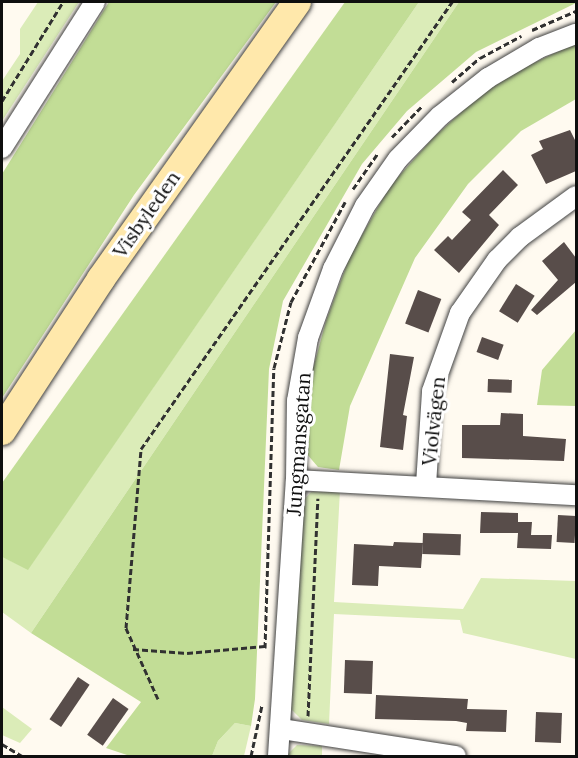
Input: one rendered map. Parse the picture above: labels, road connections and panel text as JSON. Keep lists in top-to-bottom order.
{
  "streets": {
    "main road": ["Visbyleden"],
    "street": ["Violvägen", "Jungmansgatan"]
  }
}
